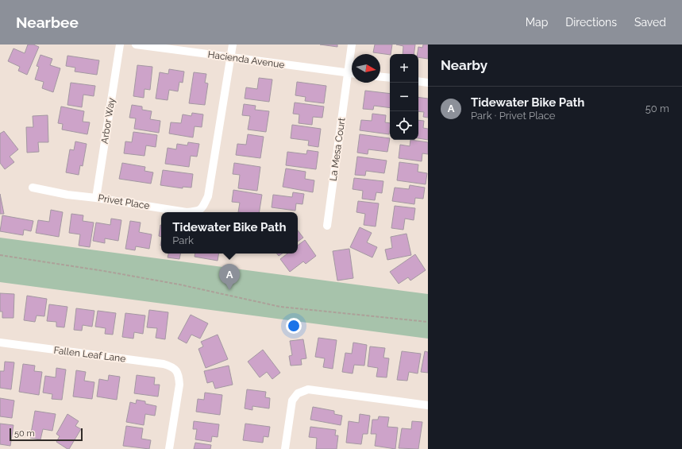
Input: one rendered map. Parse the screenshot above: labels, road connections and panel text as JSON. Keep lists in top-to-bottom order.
{
  "streets": {
    "street": [
      "Hacienda Avenue",
      "Arbor Way",
      "La Mesa Court",
      "Privet Place",
      "Fallen Leaf Lane"
    ]
  },
  "crossings": [
    ["Hacienda Avenue", "La Mesa Court"],
    ["Hacienda Avenue", "Privet Place"],
    ["Arbor Way", "Privet Place"]
  ],
  "scale_bar": "50 m",
  "north": "right",
  "page": {
    "header": "Nearbee",
    "nav": ["Map", "Directions", "Saved"],
    "heading": "Nearby",
    "map_buttons": ["+", "−"],
    "list": [
      {
        "mark": "A",
        "name": "Tidewater Bike Path",
        "note": "Park · Privet Place",
        "value": "50 m"
      }
    ],
    "popup": ["Tidewater Bike Path", "Park"],
    "pins": "A",
    "scale": "50 m"
  }
}
